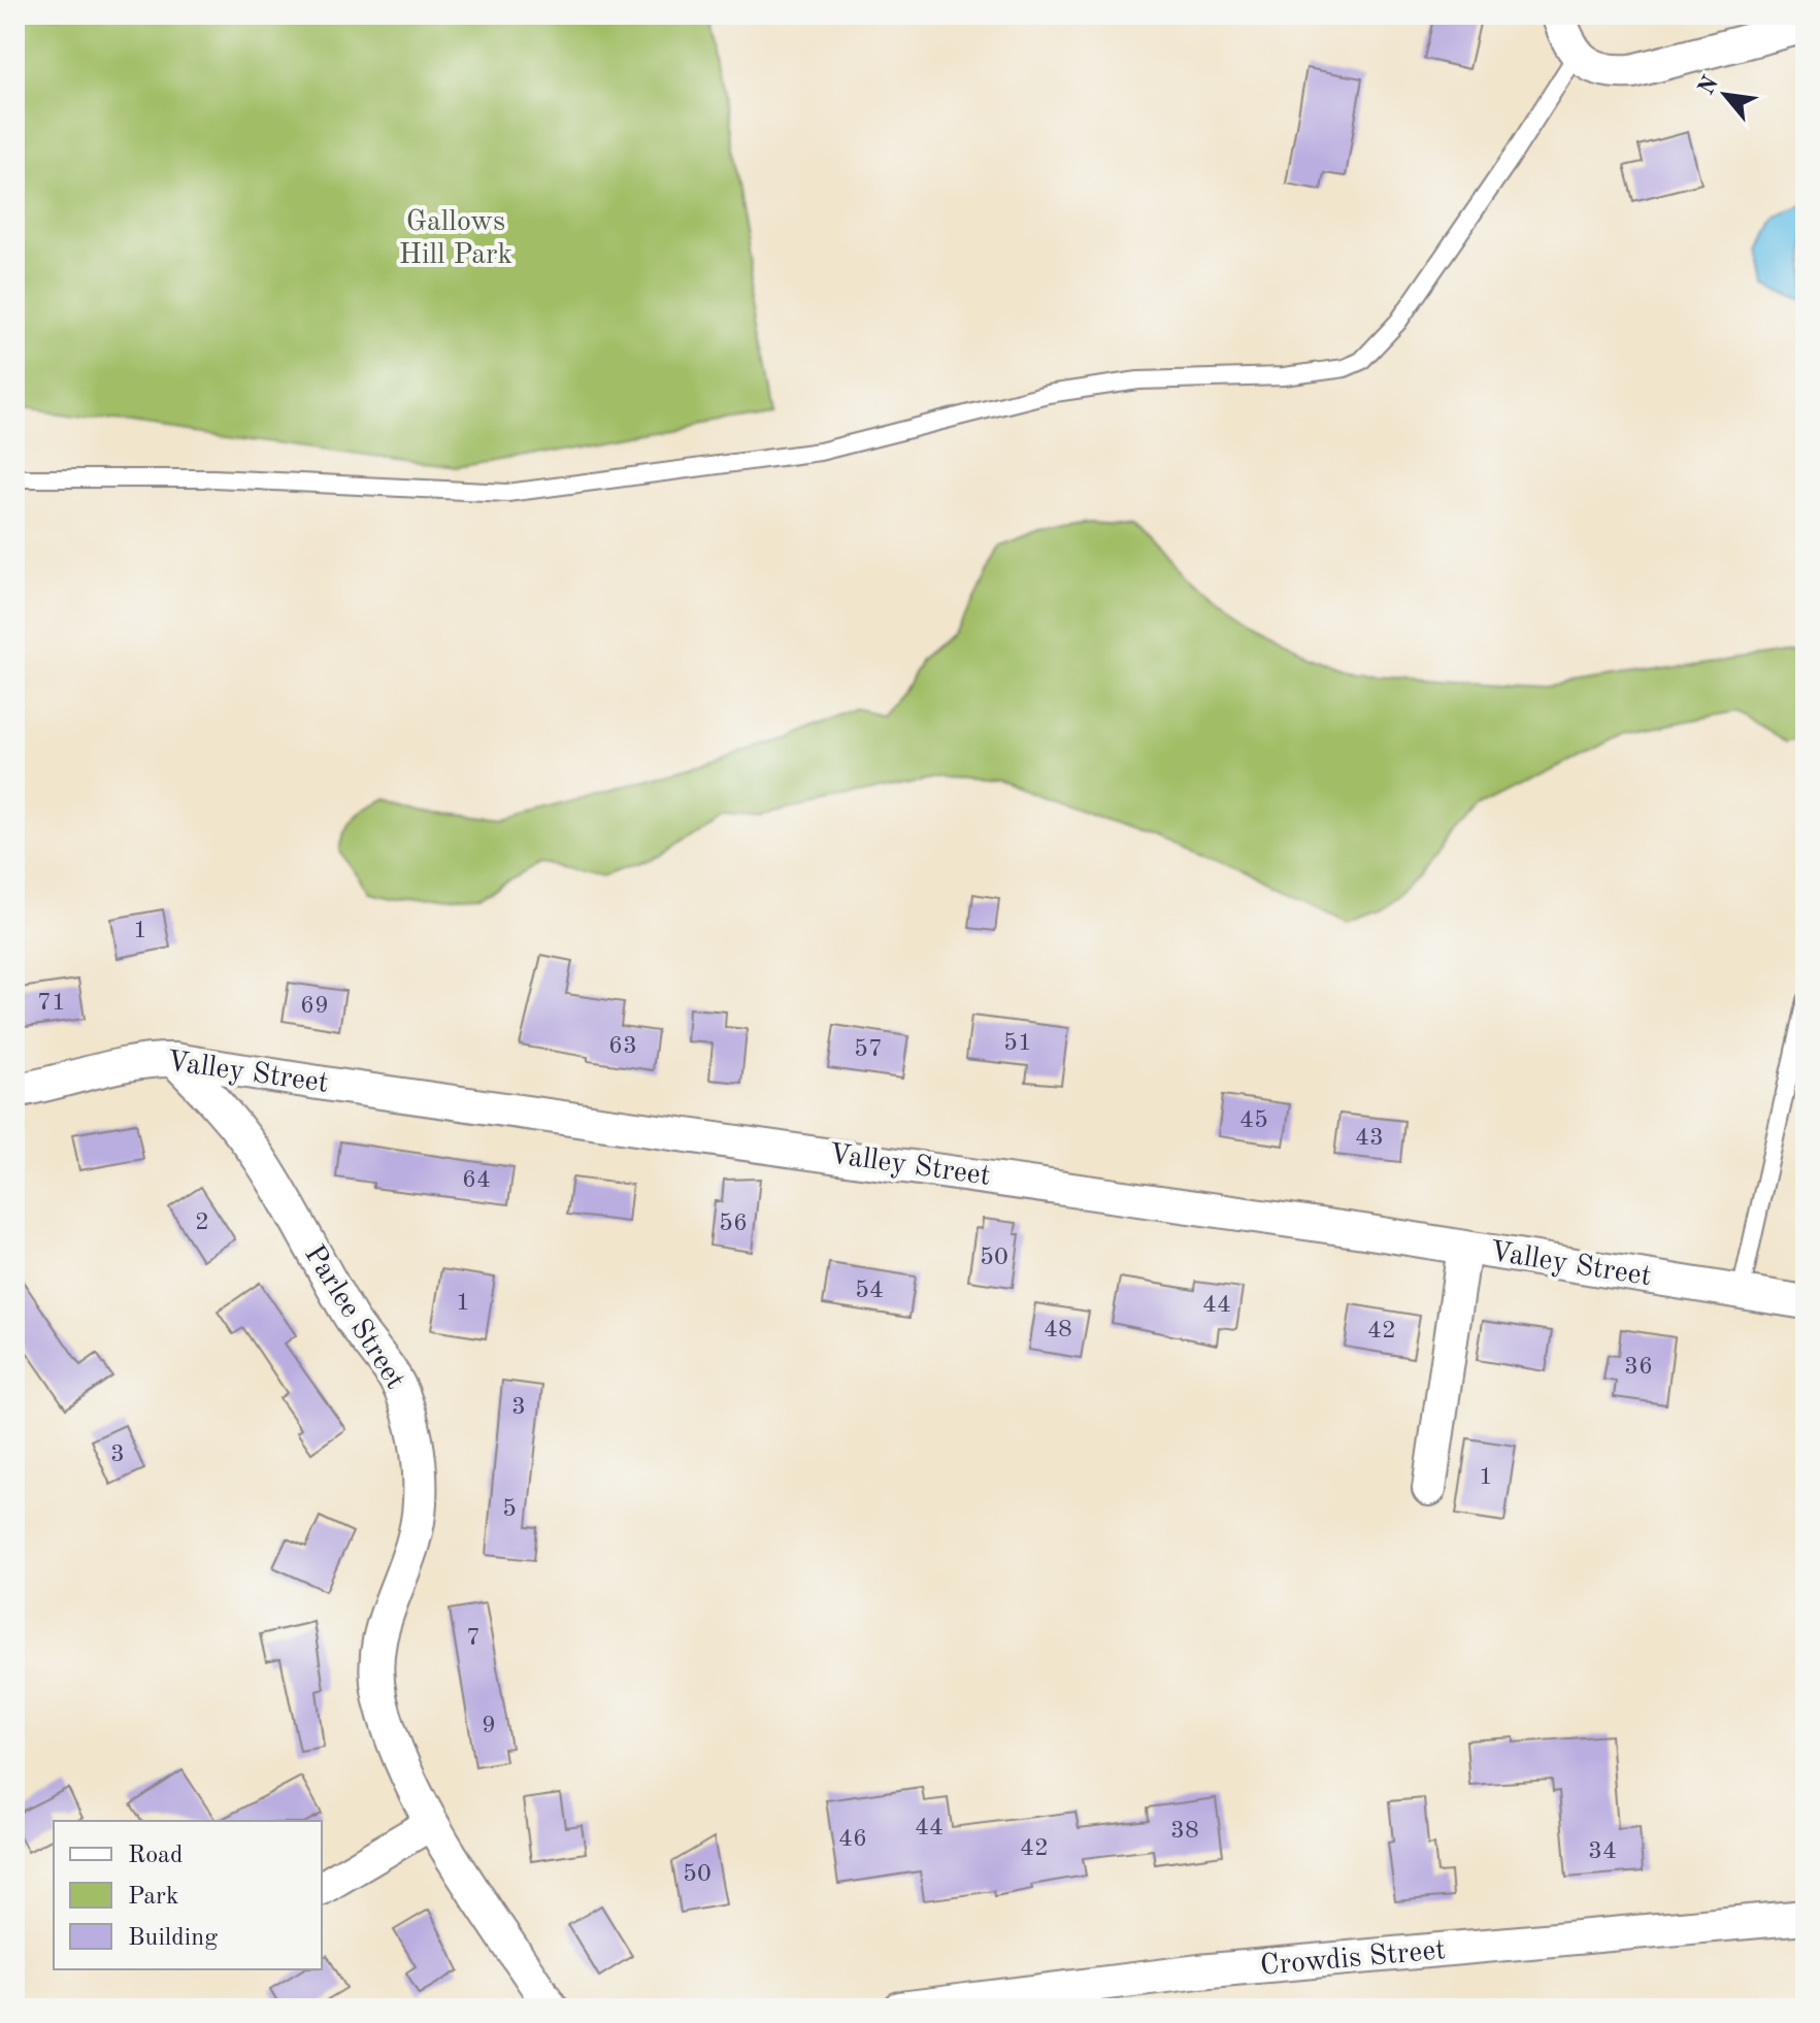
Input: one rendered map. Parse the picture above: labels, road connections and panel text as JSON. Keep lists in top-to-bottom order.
{
  "streets": {
    "street": ["Valley Street", "Parlee Street", "Crowdis Street"]
  },
  "crossings": [
    ["Valley Street", "Parlee Street"]
  ],
  "parks": ["Gallows Hill Park"],
  "house_numbers": [
    "1",
    "71",
    "69",
    "51",
    "63",
    "57",
    "45",
    "43",
    "64",
    "2",
    "56",
    "50",
    "54",
    "1",
    "44",
    "48",
    "42",
    "36",
    "3",
    "3",
    "1",
    "5",
    "7",
    "9",
    "44",
    "38",
    "46",
    "42",
    "34",
    "50"
  ],
  "legend": ["Road", "Park", "Building"],
  "north": "top left"
}
